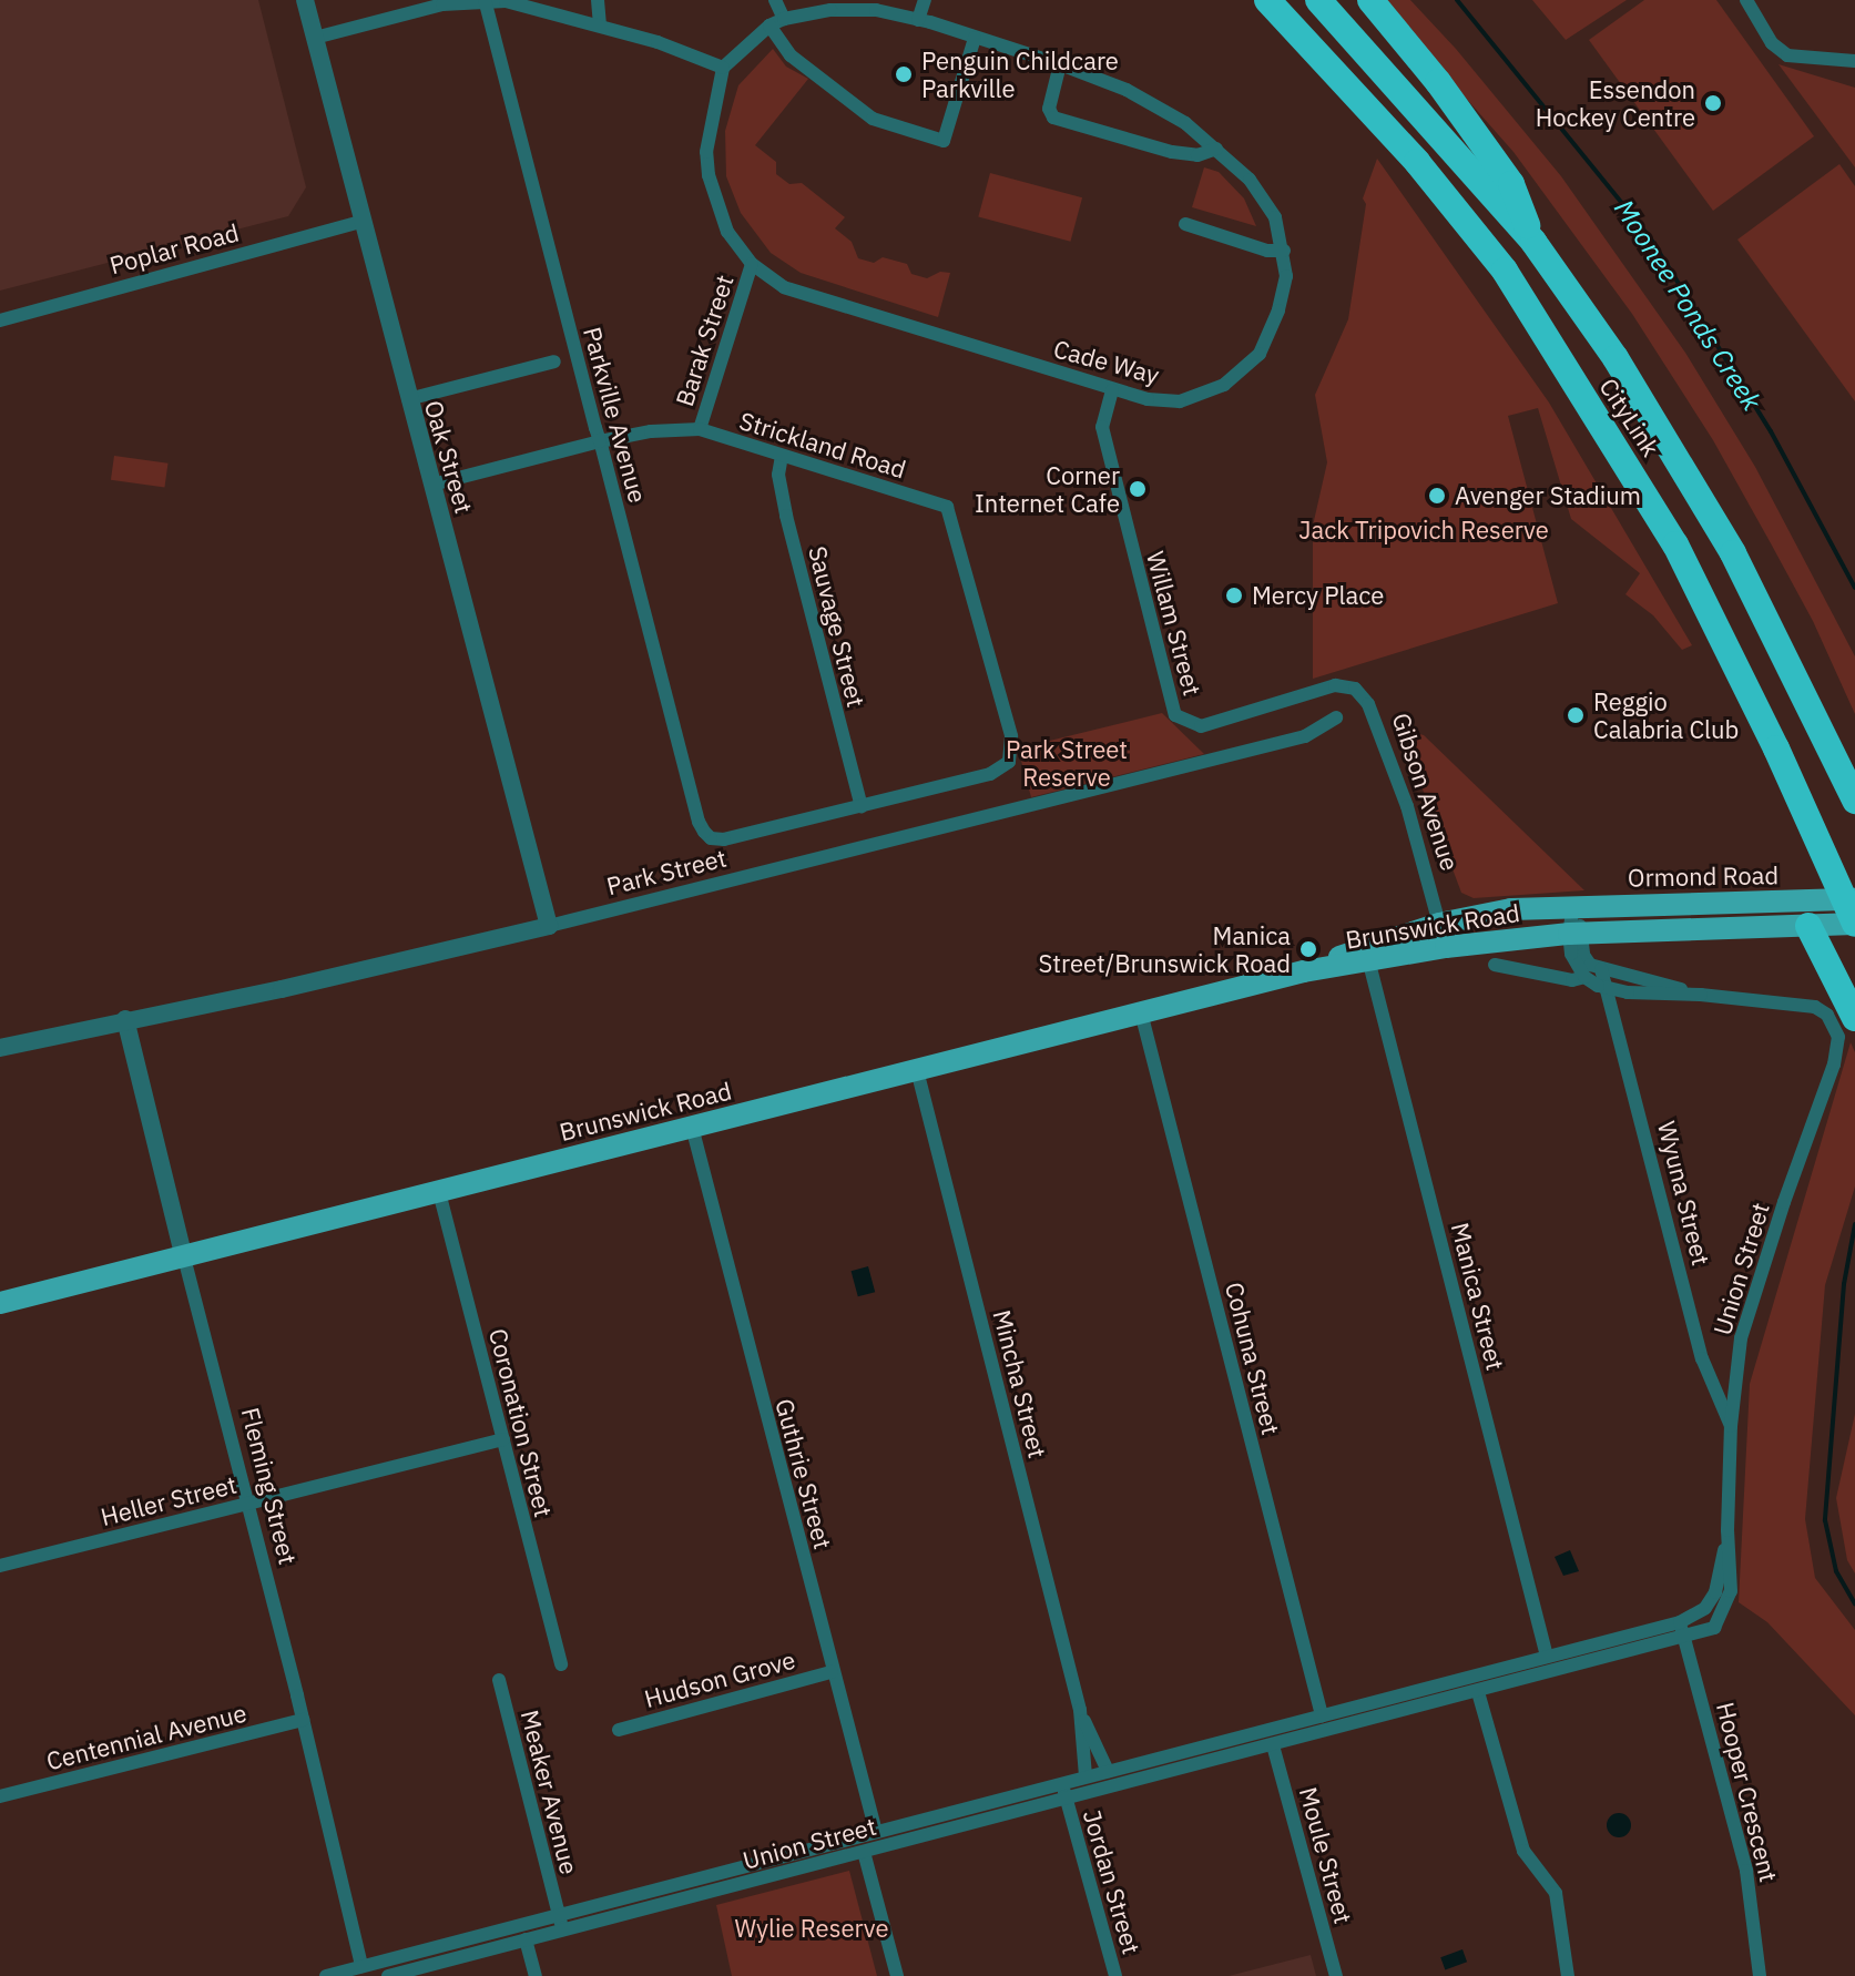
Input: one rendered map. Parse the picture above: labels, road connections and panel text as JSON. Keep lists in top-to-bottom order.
{
  "streets": {
    "highway": ["CityLink"],
    "main road": ["Gibson Avenue", "Ormond Road", "Brunswick Road"],
    "street": [
      "Poplar Road",
      "Barak Street",
      "Cade Way",
      "Parkville Avenue",
      "Strickland Road",
      "Oak Street",
      "Willam Street",
      "Sauvage Street",
      "Park Street",
      "Wyuna Street",
      "Union Street",
      "Manica Street",
      "Cohuna Street",
      "Mincha Street",
      "Coronation Street",
      "Guthrie Street",
      "Fleming Street",
      "Heller Street",
      "Hudson Grove",
      "Centennial Avenue",
      "Meaker Avenue",
      "Hooper Crescent",
      "Moule Street",
      "Jordan Street"
    ]
  },
  "crossings": [
    ["Poplar Road", "Oak Street"],
    ["Barak Street", "Cade Way"],
    ["Barak Street", "Strickland Road"],
    ["Cade Way", "Willam Street"],
    ["Parkville Avenue", "Strickland Road"],
    ["Parkville Avenue", "Park Street"],
    ["CityLink", "Ormond Road"],
    ["Strickland Road", "Oak Street"],
    ["Strickland Road", "Sauvage Street"],
    ["Strickland Road", "Park Street"],
    ["Oak Street", "Park Street"],
    ["Willam Street", "Gibson Avenue"],
    ["Sauvage Street", "Park Street"],
    ["Gibson Avenue", "Brunswick Road"],
    ["Park Street", "Fleming Street"],
    ["Ormond Road", "Brunswick Road"],
    ["Brunswick Road", "Wyuna Street"],
    ["Brunswick Road", "Union Street"],
    ["Brunswick Road", "Manica Street"],
    ["Brunswick Road", "Cohuna Street"],
    ["Brunswick Road", "Mincha Street"],
    ["Brunswick Road", "Coronation Street"],
    ["Brunswick Road", "Guthrie Street"],
    ["Brunswick Road", "Fleming Street"],
    ["Wyuna Street", "Union Street"],
    ["Union Street", "Manica Street"],
    ["Union Street", "Cohuna Street"],
    ["Union Street", "Mincha Street"],
    ["Union Street", "Guthrie Street"],
    ["Union Street", "Fleming Street"],
    ["Union Street", "Meaker Avenue"],
    ["Union Street", "Hooper Crescent"],
    ["Union Street", "Moule Street"],
    ["Union Street", "Jordan Street"],
    ["Coronation Street", "Heller Street"],
    ["Guthrie Street", "Hudson Grove"],
    ["Fleming Street", "Heller Street"],
    ["Fleming Street", "Centennial Avenue"]
  ],
  "water": ["Moonee Ponds Creek"],
  "parks": ["Jack Tripovich Reserve", "Park Street Reserve", "Wylie Reserve"],
  "places": [
    "Penguin Childcare Parkville",
    "Essendon Hockey Centre",
    "Corner Internet Cafe",
    "Avenger Stadium",
    "Mercy Place",
    "Reggio Calabria Club",
    "Manica Street/Brunswick Road"
  ]
}
